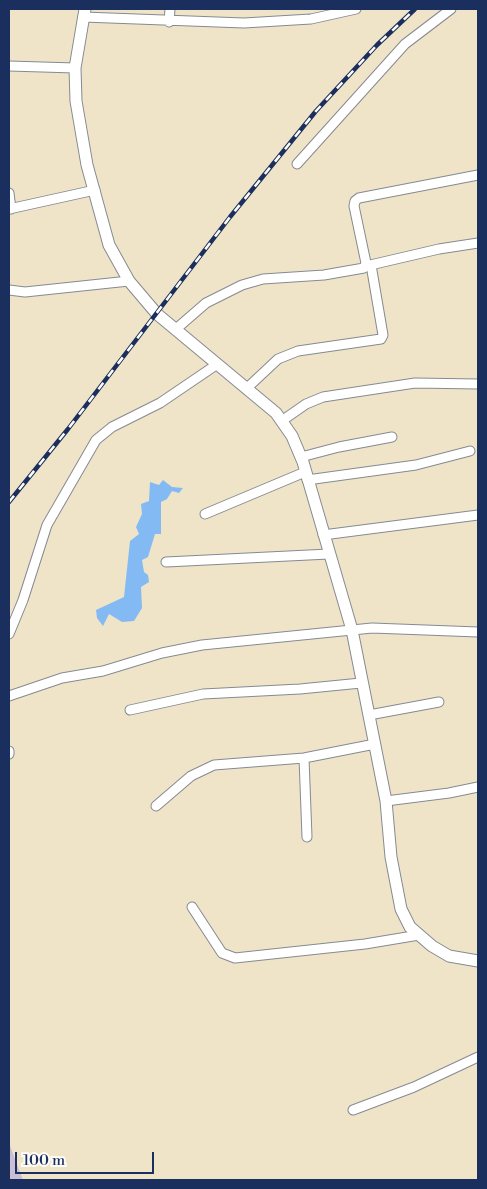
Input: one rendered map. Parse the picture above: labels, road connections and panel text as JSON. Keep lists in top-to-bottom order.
{
  "scale_bar": "100 m"
}
